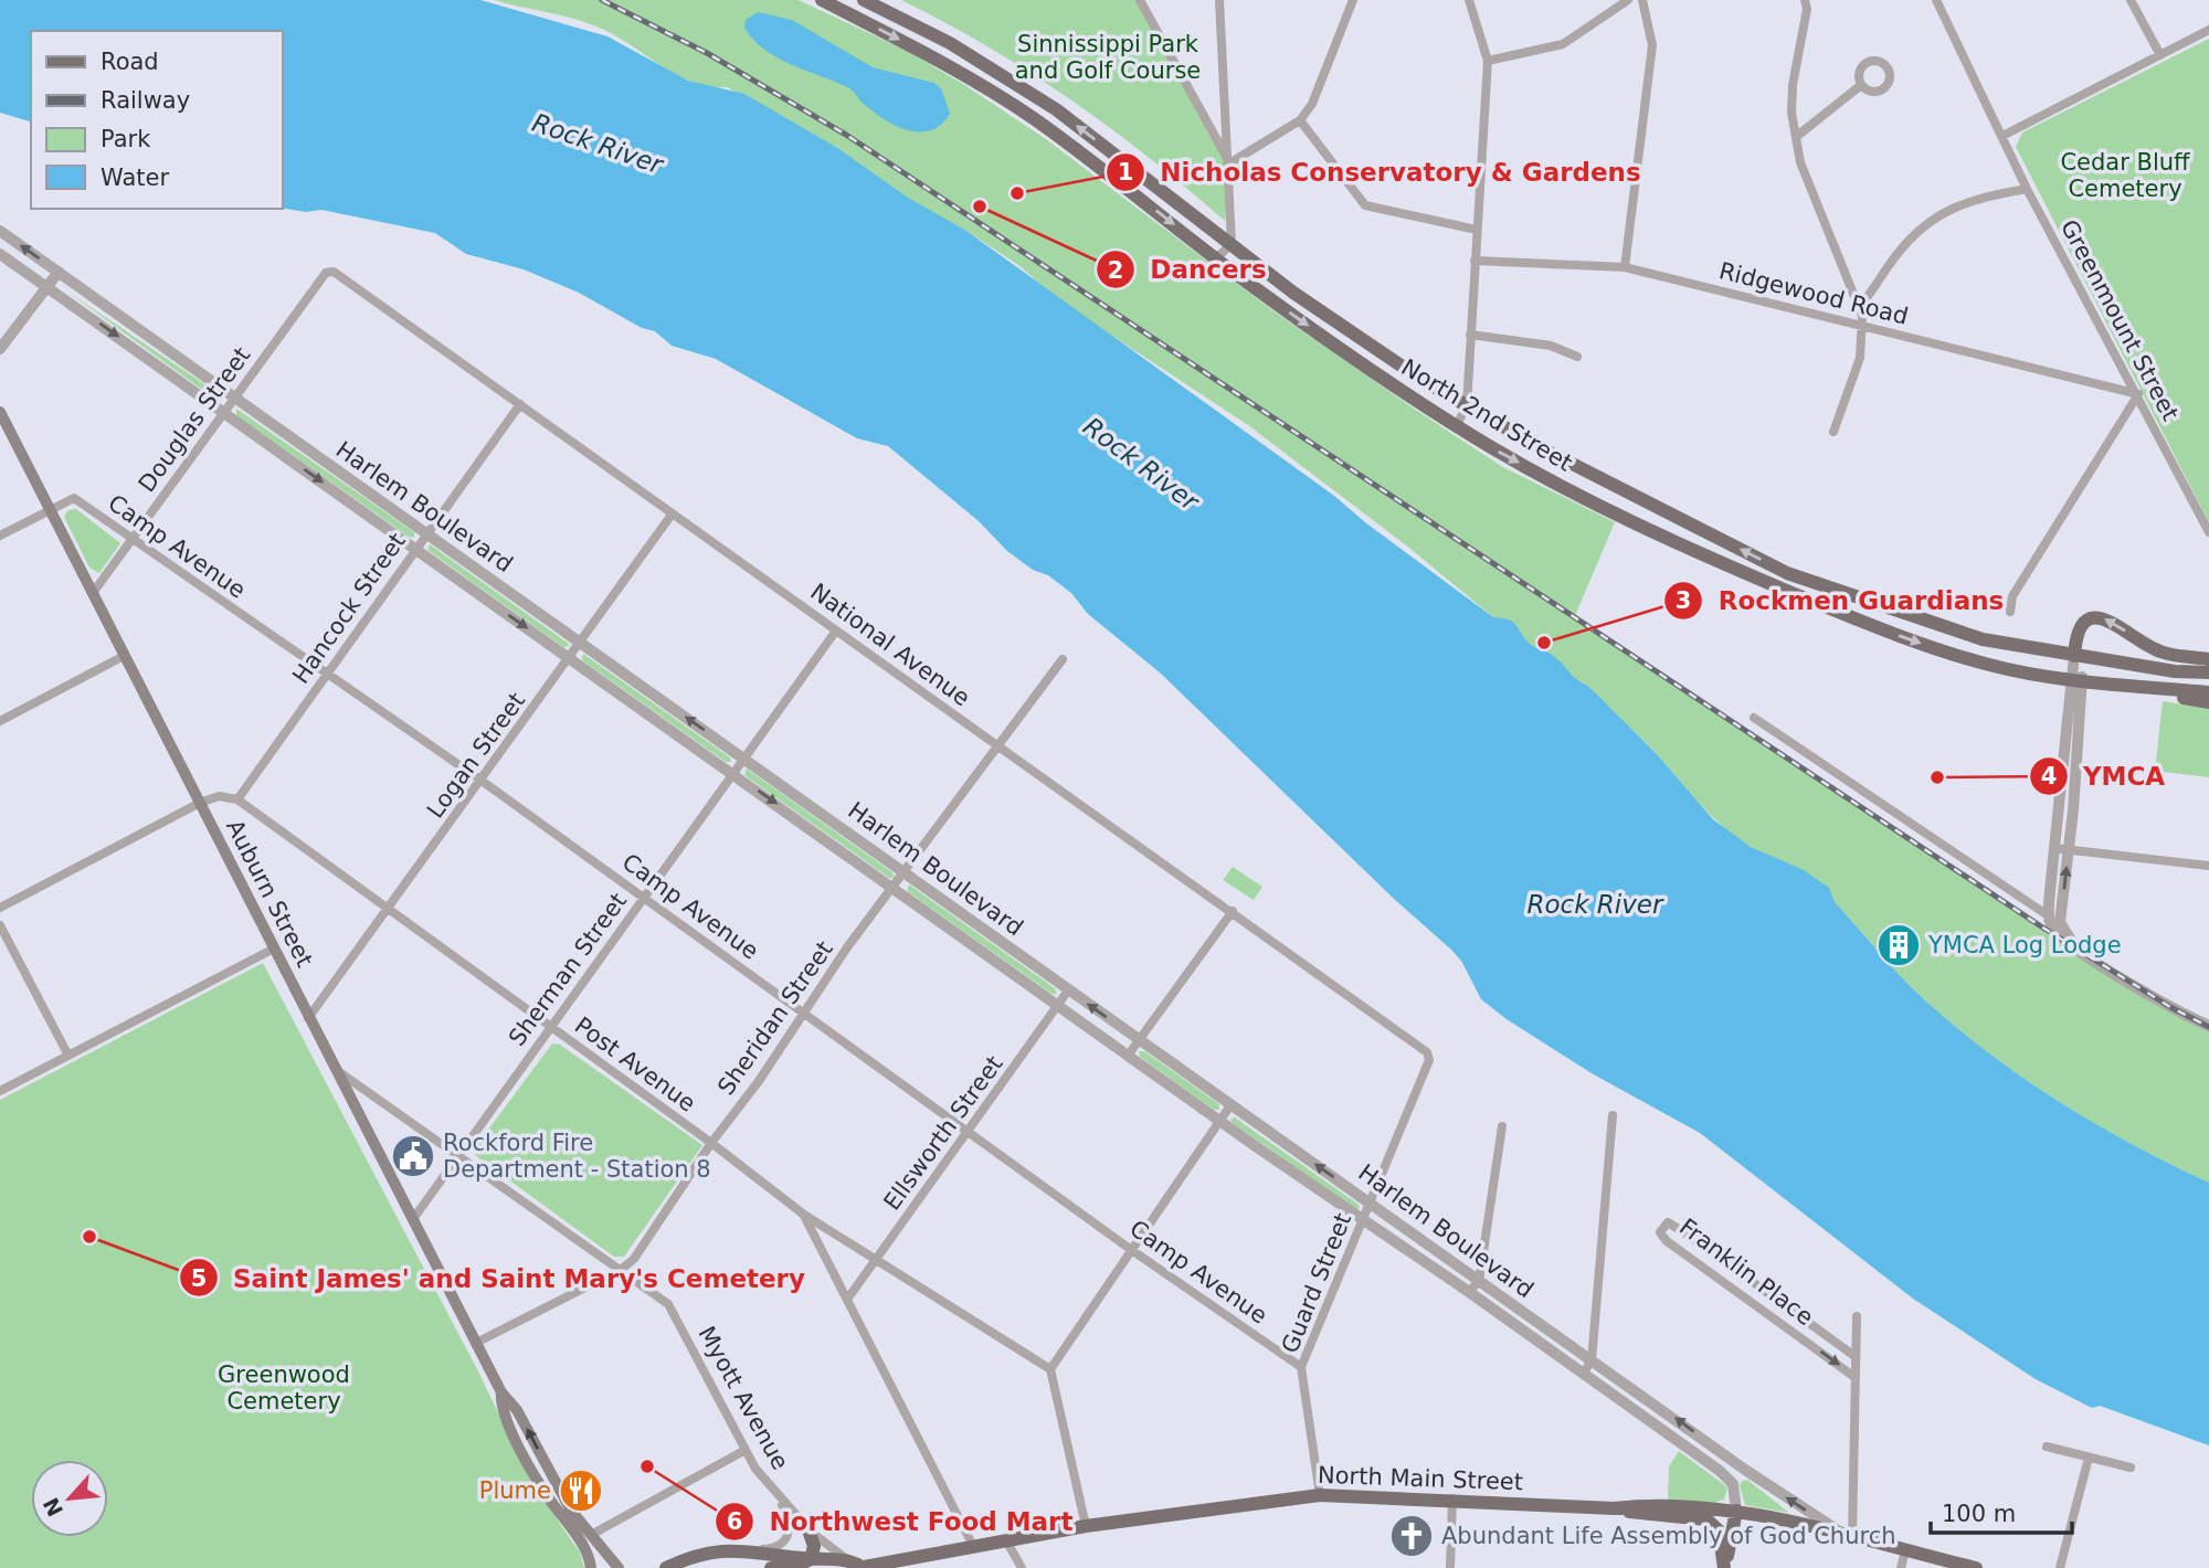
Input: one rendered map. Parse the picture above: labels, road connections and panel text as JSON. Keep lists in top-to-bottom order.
{
  "streets": {
    "main road": ["North 2nd Street", "Auburn Street", "North Main Street"],
    "street": [
      "Ridgewood Road",
      "Greenmount Street",
      "Douglas Street",
      "Harlem Boulevard",
      "Camp Avenue",
      "Hancock Street",
      "National Avenue",
      "Logan Street",
      "Sherman Street",
      "Sheridan Street",
      "Post Avenue",
      "Ellsworth Street",
      "Franklin Place",
      "Guard Street",
      "Myott Avenue"
    ]
  },
  "crossings": [
    ["Ridgewood Road", "Greenmount Street"],
    ["Douglas Street", "Harlem Boulevard"],
    ["Douglas Street", "Camp Avenue"],
    ["Douglas Street", "National Avenue"],
    ["Douglas Street", "Auburn Street"],
    ["Harlem Boulevard", "Hancock Street"],
    ["Harlem Boulevard", "Logan Street"],
    ["Harlem Boulevard", "Sherman Street"],
    ["Harlem Boulevard", "Sheridan Street"],
    ["Harlem Boulevard", "Ellsworth Street"],
    ["Harlem Boulevard", "Guard Street"],
    ["Harlem Boulevard", "North Main Street"],
    ["Camp Avenue", "Hancock Street"],
    ["Camp Avenue", "Logan Street"],
    ["Camp Avenue", "Auburn Street"],
    ["Camp Avenue", "Sherman Street"],
    ["Camp Avenue", "Sheridan Street"],
    ["Camp Avenue", "Ellsworth Street"],
    ["Camp Avenue", "Guard Street"],
    ["Hancock Street", "National Avenue"],
    ["Hancock Street", "Post Avenue"],
    ["National Avenue", "Logan Street"],
    ["National Avenue", "Sherman Street"],
    ["National Avenue", "Sheridan Street"],
    ["National Avenue", "Guard Street"],
    ["Logan Street", "Auburn Street"],
    ["Logan Street", "Post Avenue"],
    ["Auburn Street", "Sherman Street"],
    ["Auburn Street", "Sheridan Street"],
    ["Auburn Street", "Myott Avenue"],
    ["Sherman Street", "Post Avenue"],
    ["Sherman Street", "Myott Avenue"],
    ["Sheridan Street", "Post Avenue"],
    ["Sheridan Street", "Myott Avenue"],
    ["Post Avenue", "Ellsworth Street"],
    ["Guard Street", "North Main Street"],
    ["Myott Avenue", "North Main Street"]
  ],
  "water": ["Rock River"],
  "parks": ["Sinnissippi Park and Golf Course", "Cedar Bluff Cemetery", "Greenwood Cemetery"],
  "places": {
    "other": [
      "Nicholas Conservatory & Gardens",
      "Dancers",
      "Rockmen Guardians",
      "YMCA",
      "Saint James' and Saint Mary's Cemetery",
      "Northwest Food Mart"
    ],
    "building": ["YMCA Log Lodge"],
    "public building": ["Rockford Fire Department - Station 8"],
    "restaurant": ["Plume"],
    "church": ["Abundant Life Assembly of God Church"]
  },
  "legend": [
    "Road",
    "Railway",
    "Park",
    "Water"
  ],
  "scale_bar": "100 m",
  "north": "bottom left"
}
